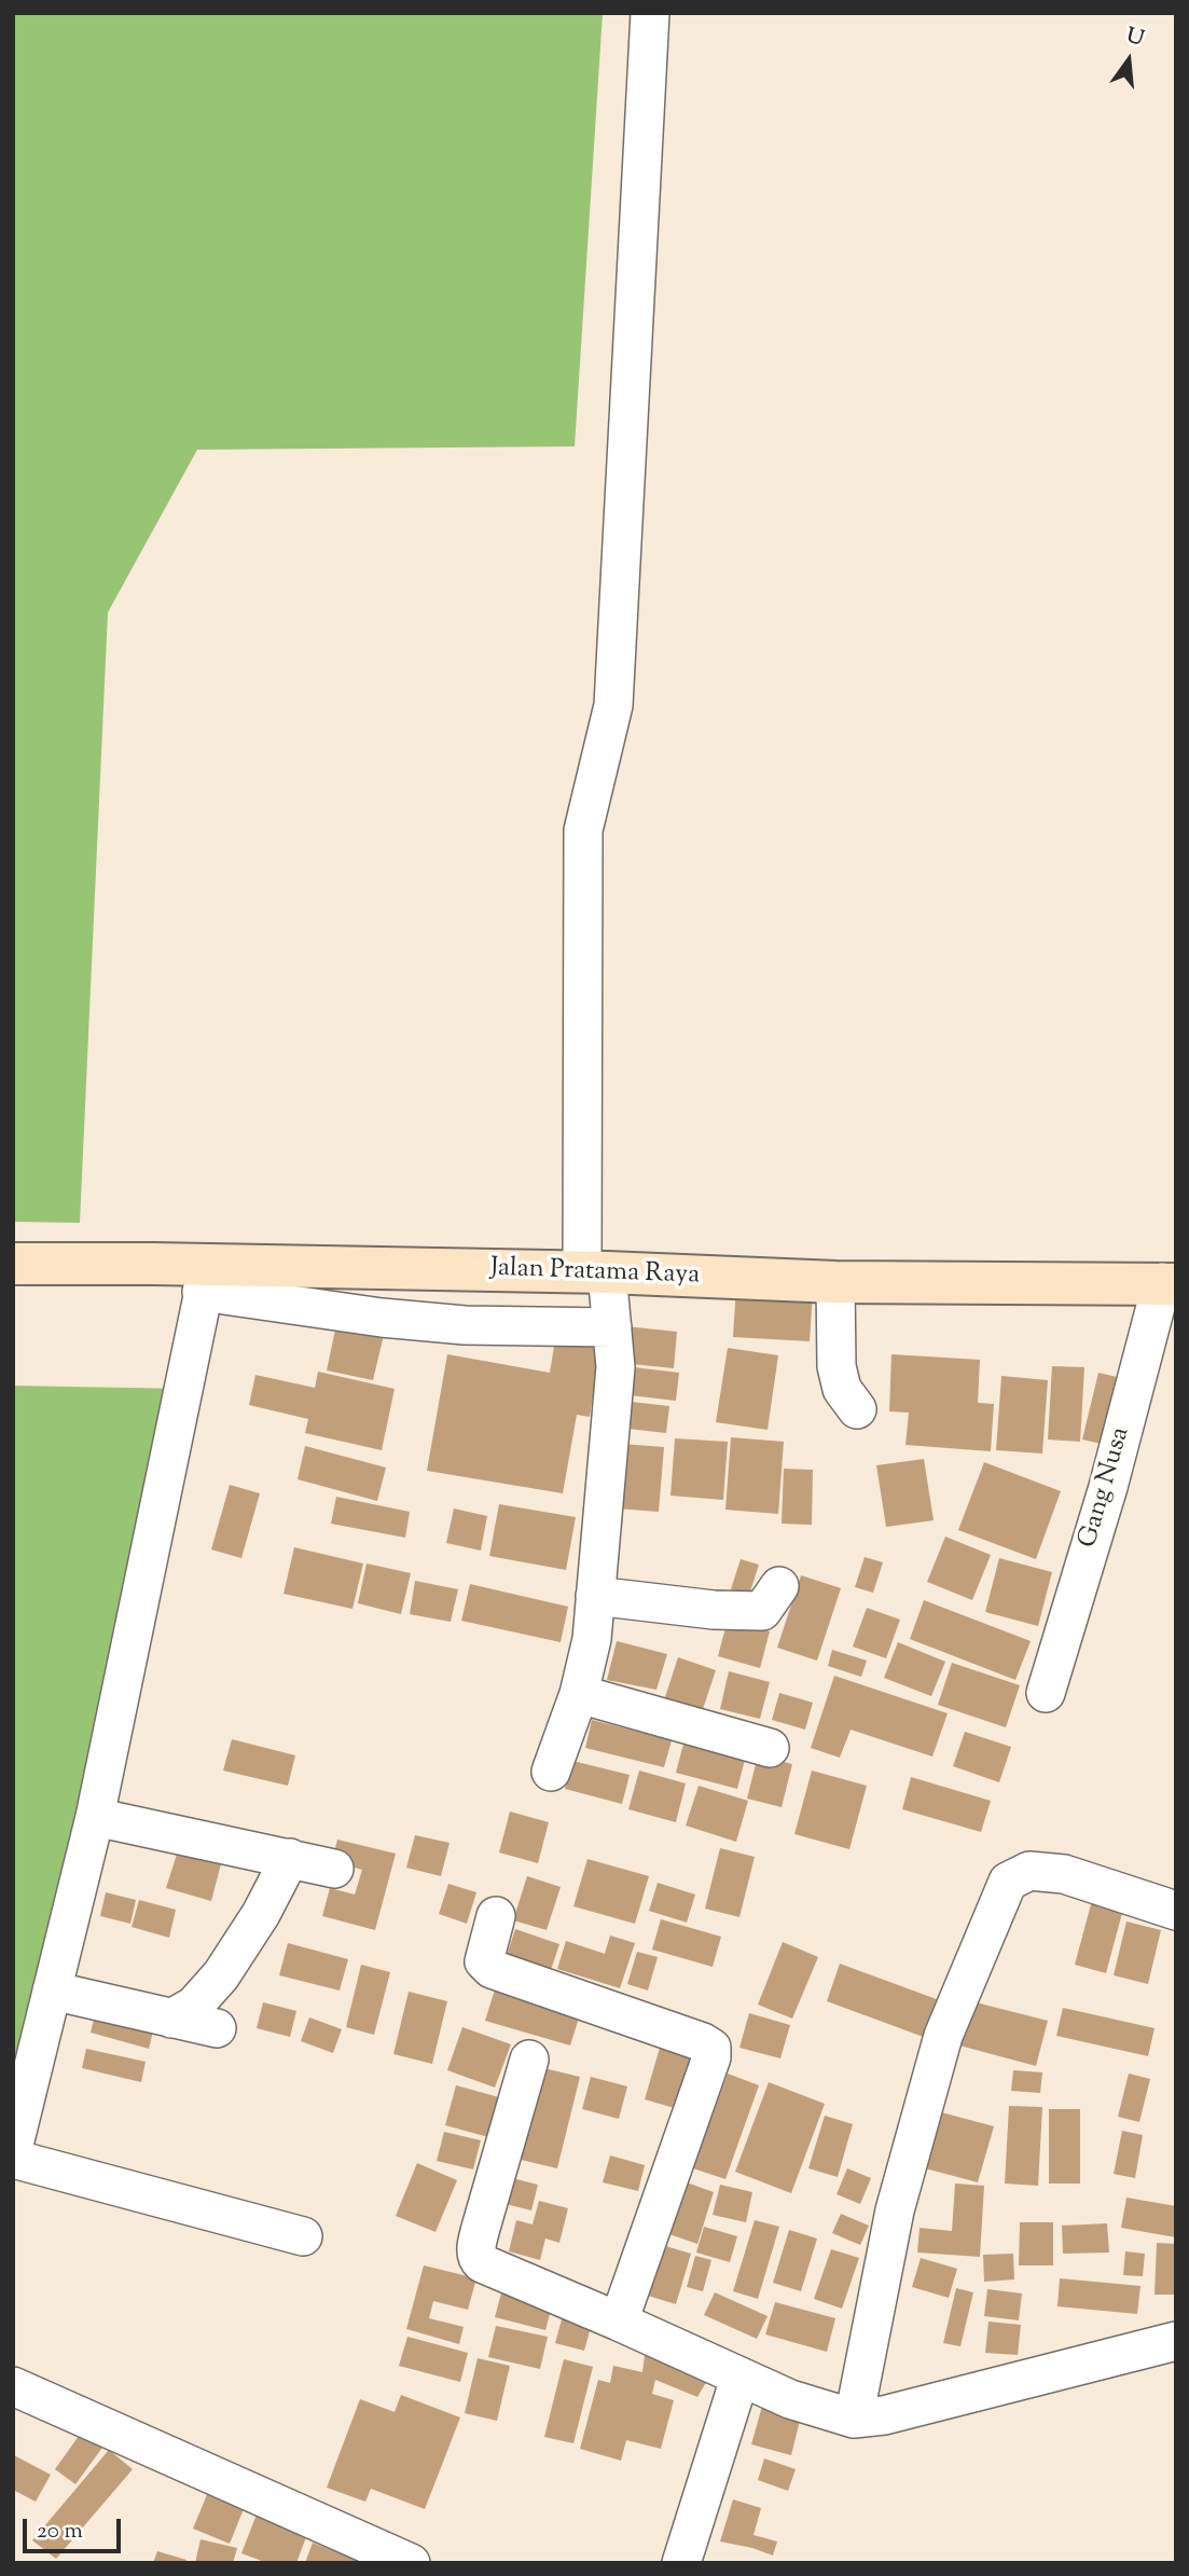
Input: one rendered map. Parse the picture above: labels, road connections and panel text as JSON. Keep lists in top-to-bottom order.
{
  "streets": {
    "main road": ["Jalan Pratama Raya"],
    "street": ["Gang Nusa"]
  },
  "crossings": [
    ["Jalan Pratama Raya", "Gang Nusa"]
  ],
  "scale_bar": "20 m",
  "north": "top"
}
